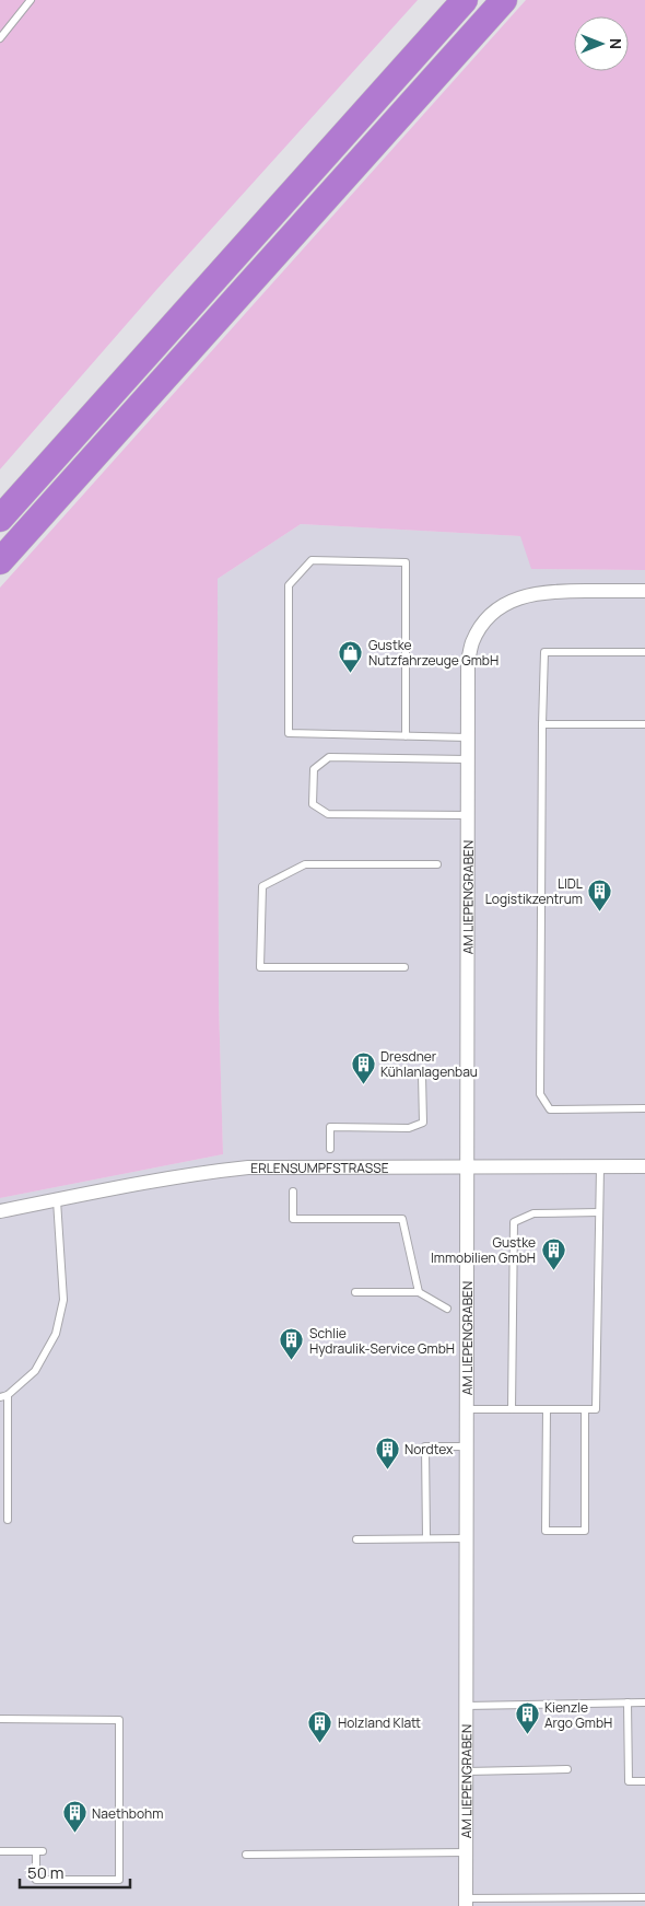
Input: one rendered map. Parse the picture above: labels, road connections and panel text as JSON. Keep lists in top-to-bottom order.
{
  "streets": {
    "street": ["AM LIEPENGRABEN", "ERLENSUMPFSTRASSE"]
  },
  "crossings": [
    ["AM LIEPENGRABEN", "ERLENSUMPFSTRASSE"]
  ],
  "places": {
    "shop": ["Gustke Nutzfahrzeuge GmbH"],
    "building": [
      "LIDL Logistikzentrum",
      "Dresdner Kühlanlagenbau",
      "Gustke Immobilien GmbH",
      "Schlie Hydraulik-Service GmbH",
      "Nordtex",
      "Kienzle Argo GmbH",
      "Holzland Klatt",
      "Naethbohm"
    ]
  },
  "scale_bar": "50 m",
  "north": "right"
}
